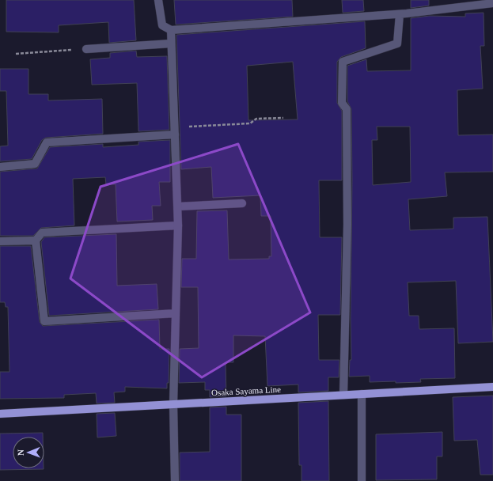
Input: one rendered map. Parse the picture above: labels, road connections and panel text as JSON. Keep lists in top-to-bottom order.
{
  "streets": {
    "main road": ["Osaka Sayama Line"]
  },
  "north": "left"
}
